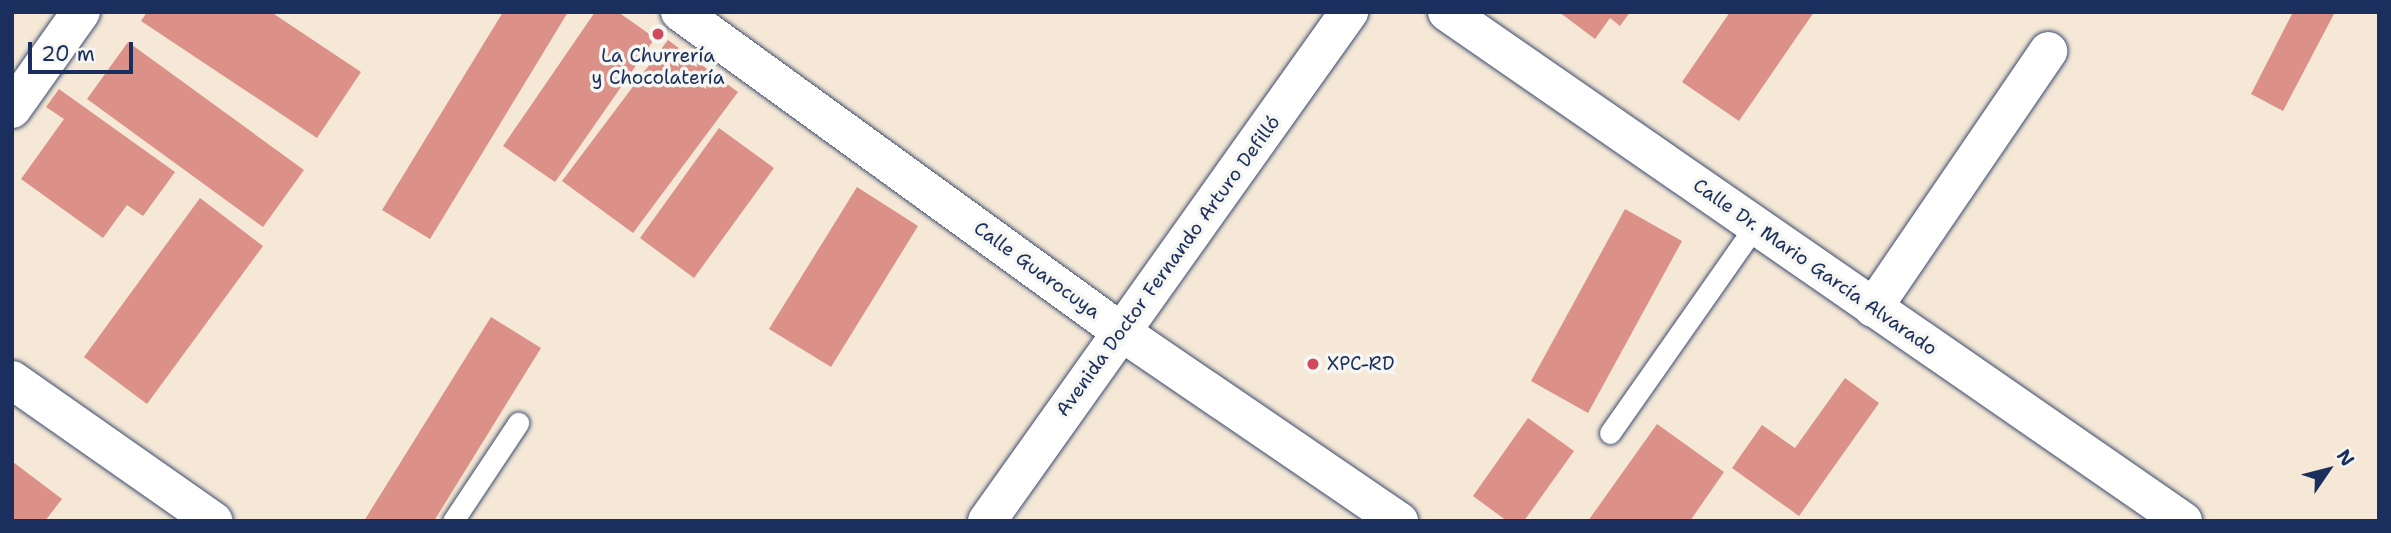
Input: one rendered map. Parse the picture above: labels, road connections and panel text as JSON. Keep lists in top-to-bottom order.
{
  "streets": {
    "street": ["Avenida Doctor Fernando Arturo Defilló", "Calle Dr. Mario García Alvarado", "Calle Guarocuya"]
  },
  "crossings": [
    ["Avenida Doctor Fernando Arturo Defilló", "Calle Guarocuya"]
  ],
  "places": ["La Churrería y Chocolatería", "XPC-RD"],
  "scale_bar": "20 m",
  "north": "top right"
}
